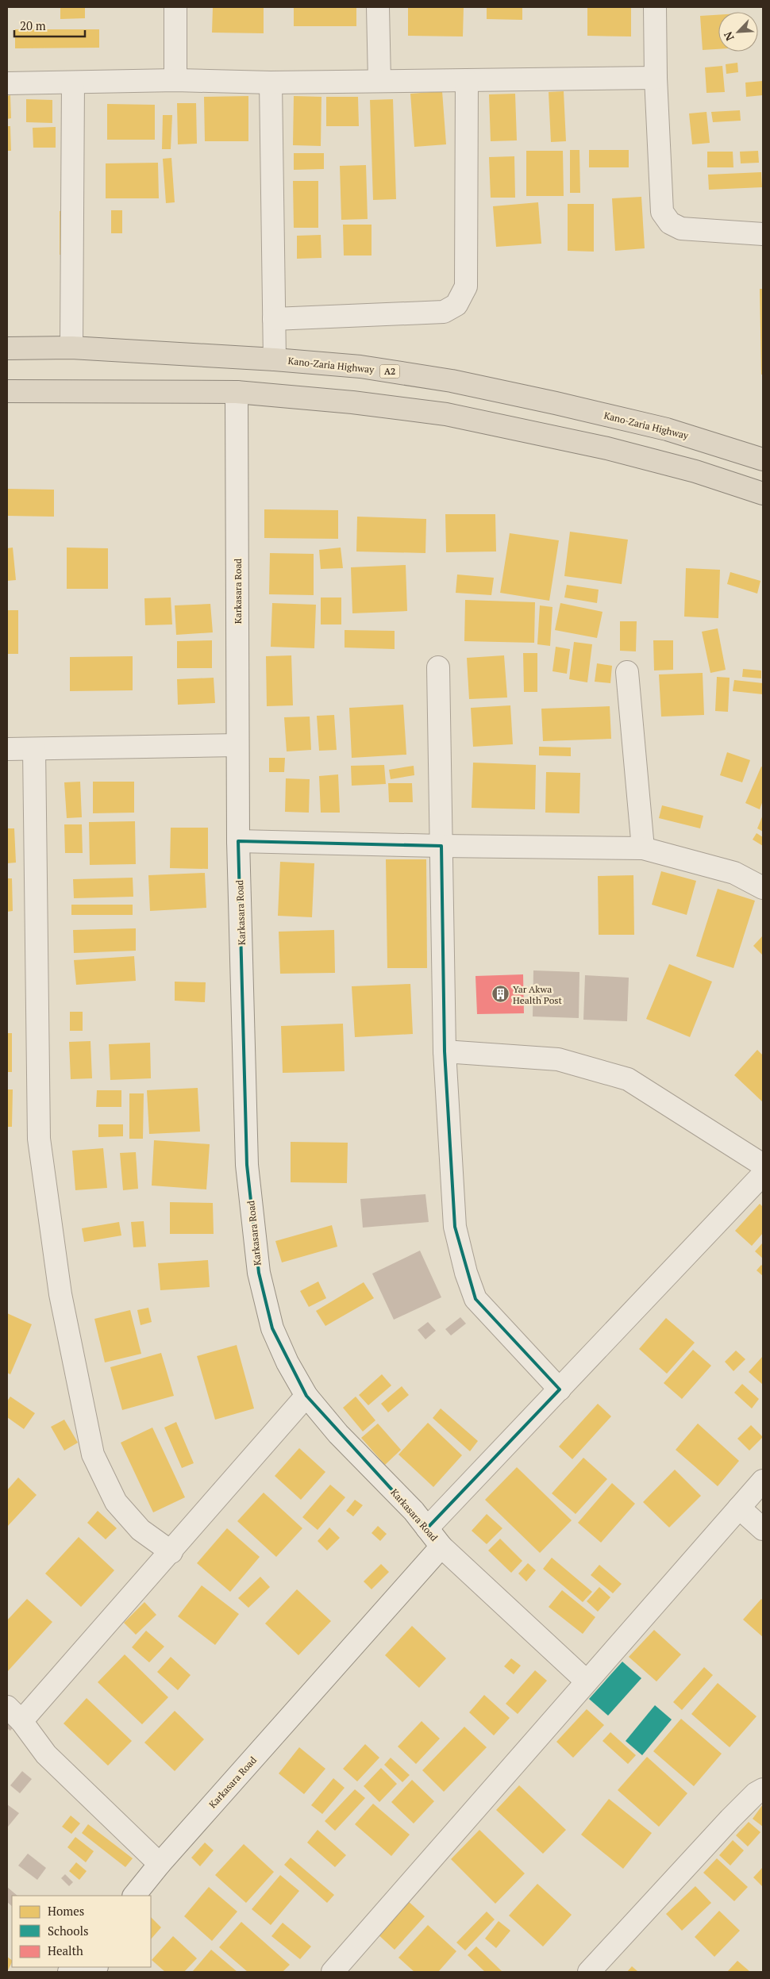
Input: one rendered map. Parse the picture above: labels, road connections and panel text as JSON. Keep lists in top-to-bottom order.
{
  "streets": {
    "highway": ["Kano-Zaria Highway", "A2"],
    "street": ["Karkasara Road"]
  },
  "places": {
    "building": ["Yar Akwa Health Post"]
  },
  "legend": ["Homes", "Schools", "Health"],
  "scale_bar": "20 m",
  "north": "bottom left"
}
